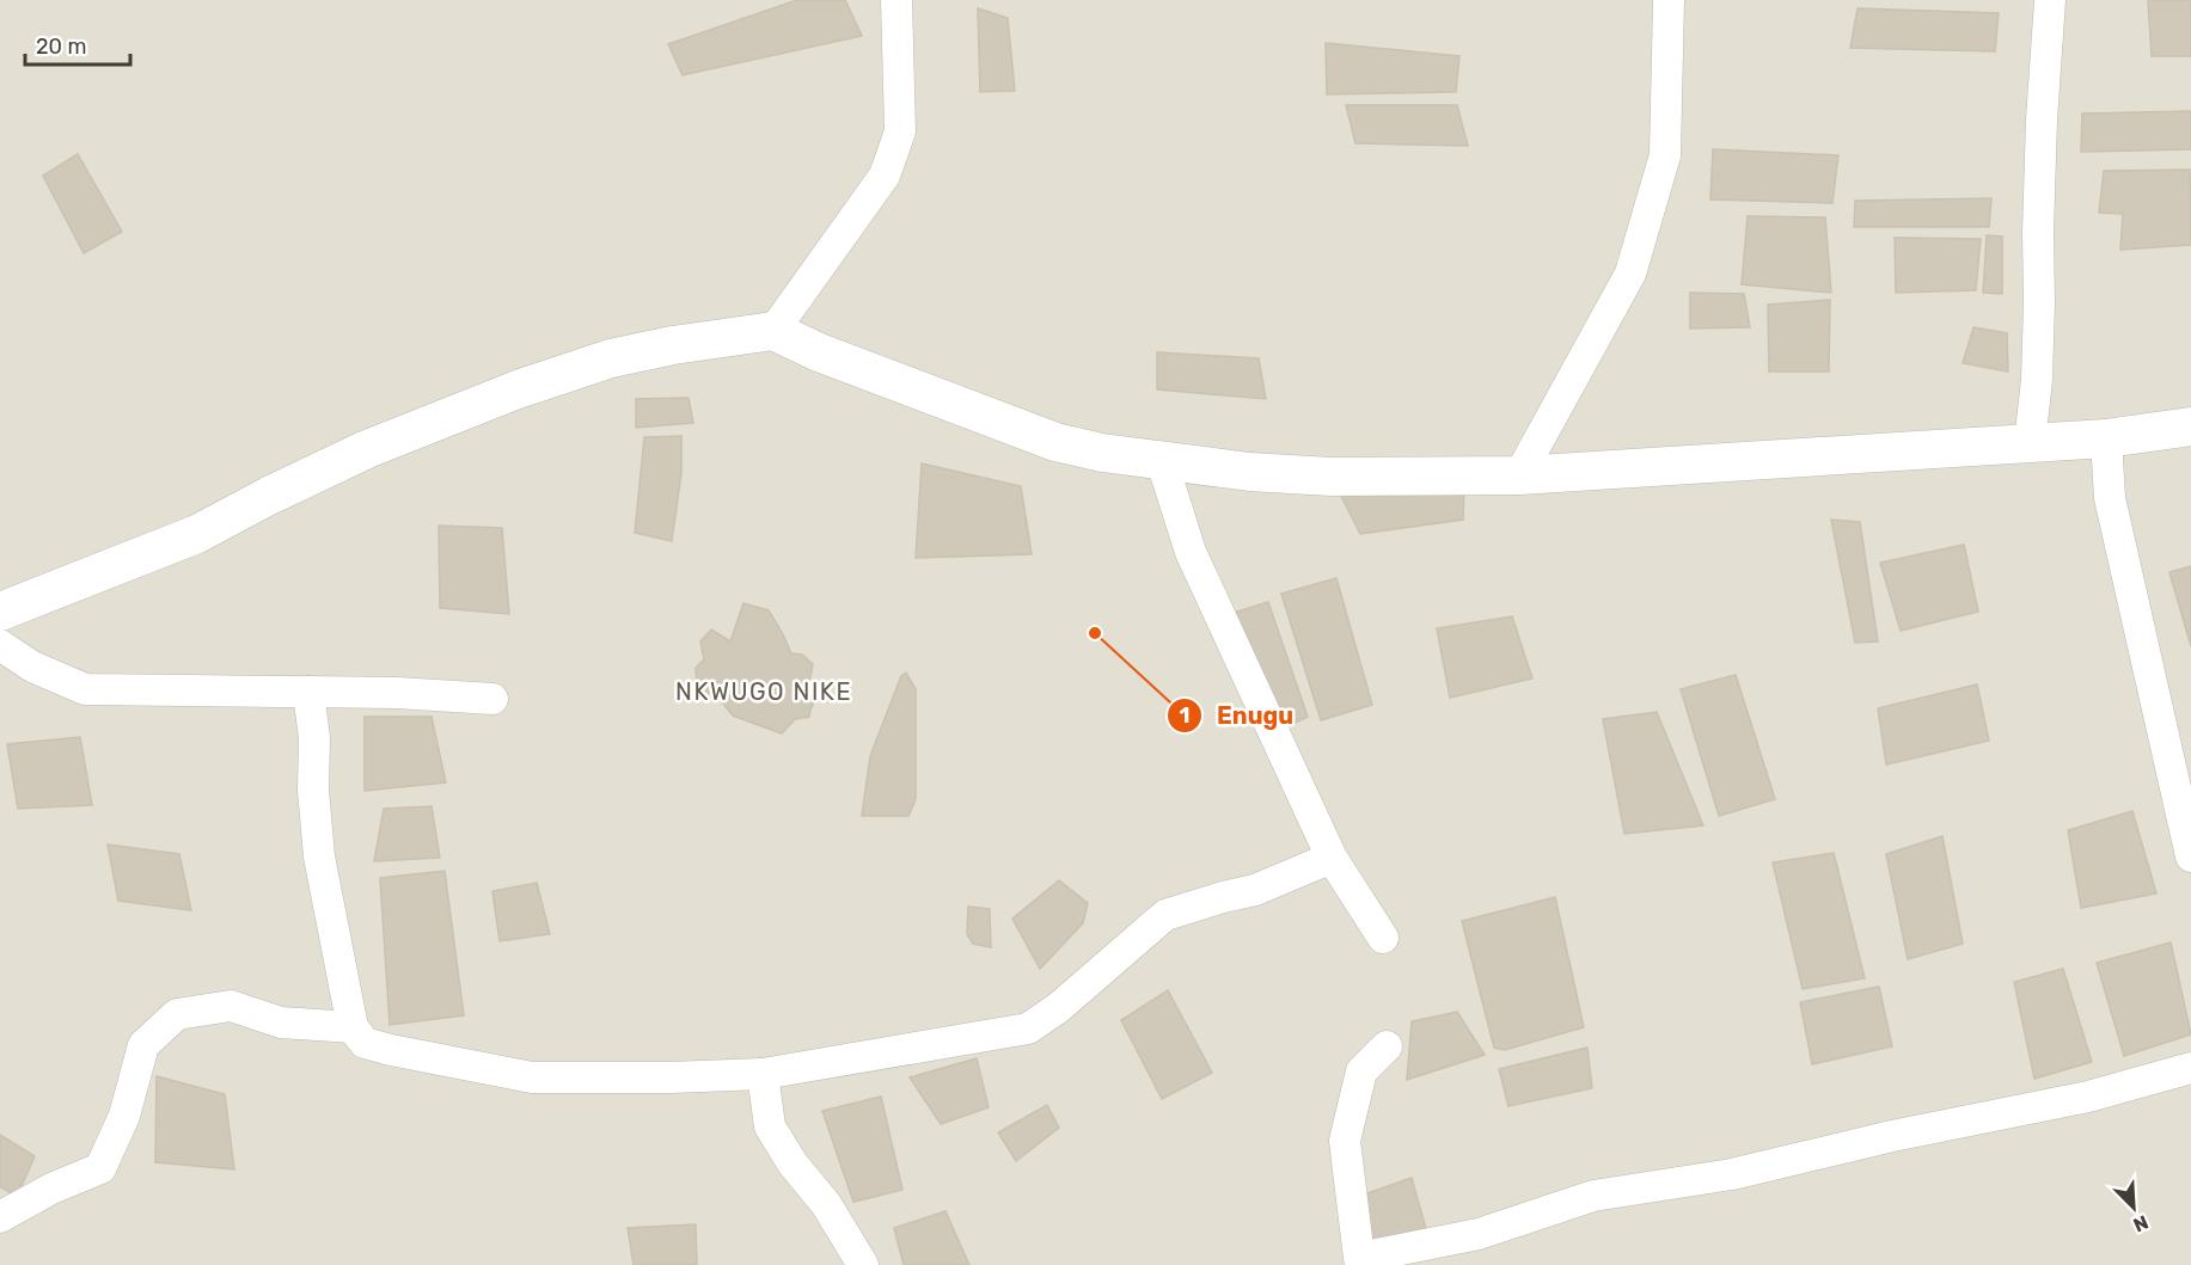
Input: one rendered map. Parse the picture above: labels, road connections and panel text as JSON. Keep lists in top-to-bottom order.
{
  "districts": ["NKWUGO NIKE"],
  "places": ["Enugu"],
  "scale_bar": "20 m",
  "north": "bottom right"
}
